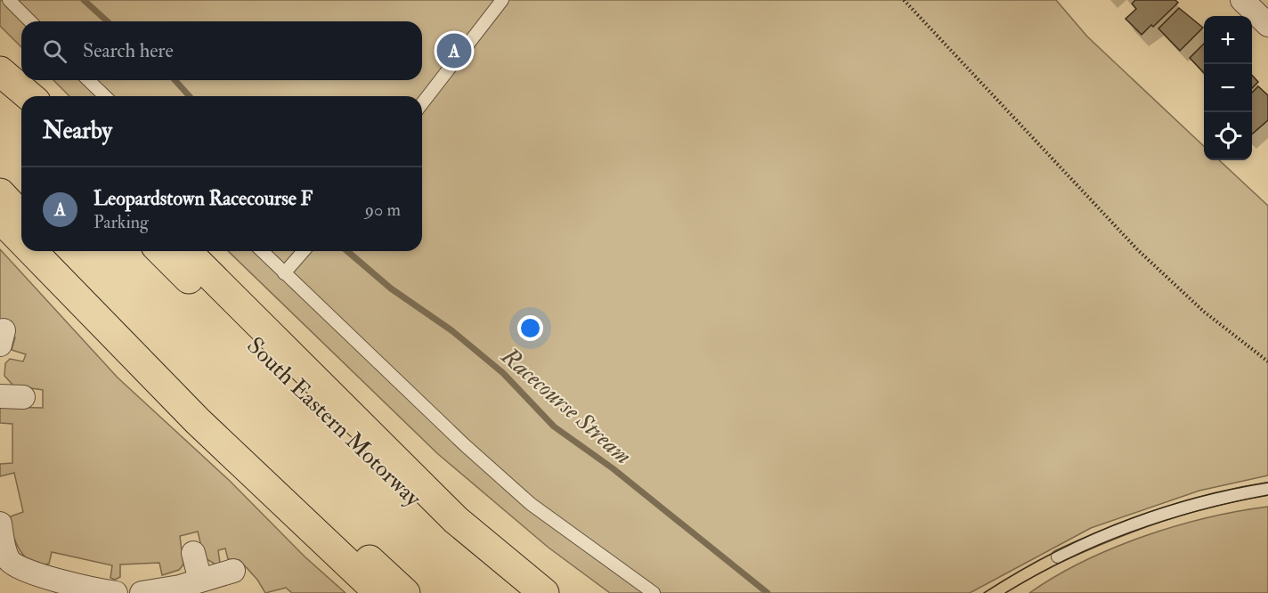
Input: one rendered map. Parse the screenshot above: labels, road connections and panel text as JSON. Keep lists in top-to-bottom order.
{
  "streets": {
    "highway": ["South Eastern Motorway"]
  },
  "water": ["Racecourse Stream"],
  "page": {
    "map_buttons": ["+", "−"],
    "search": "Search here",
    "pins": "A",
    "heading": "Nearby",
    "list": [
      {
        "mark": "A",
        "name": "Leopardstown Racecourse F",
        "note": "Parking",
        "value": "90 m"
      }
    ]
  }
}
